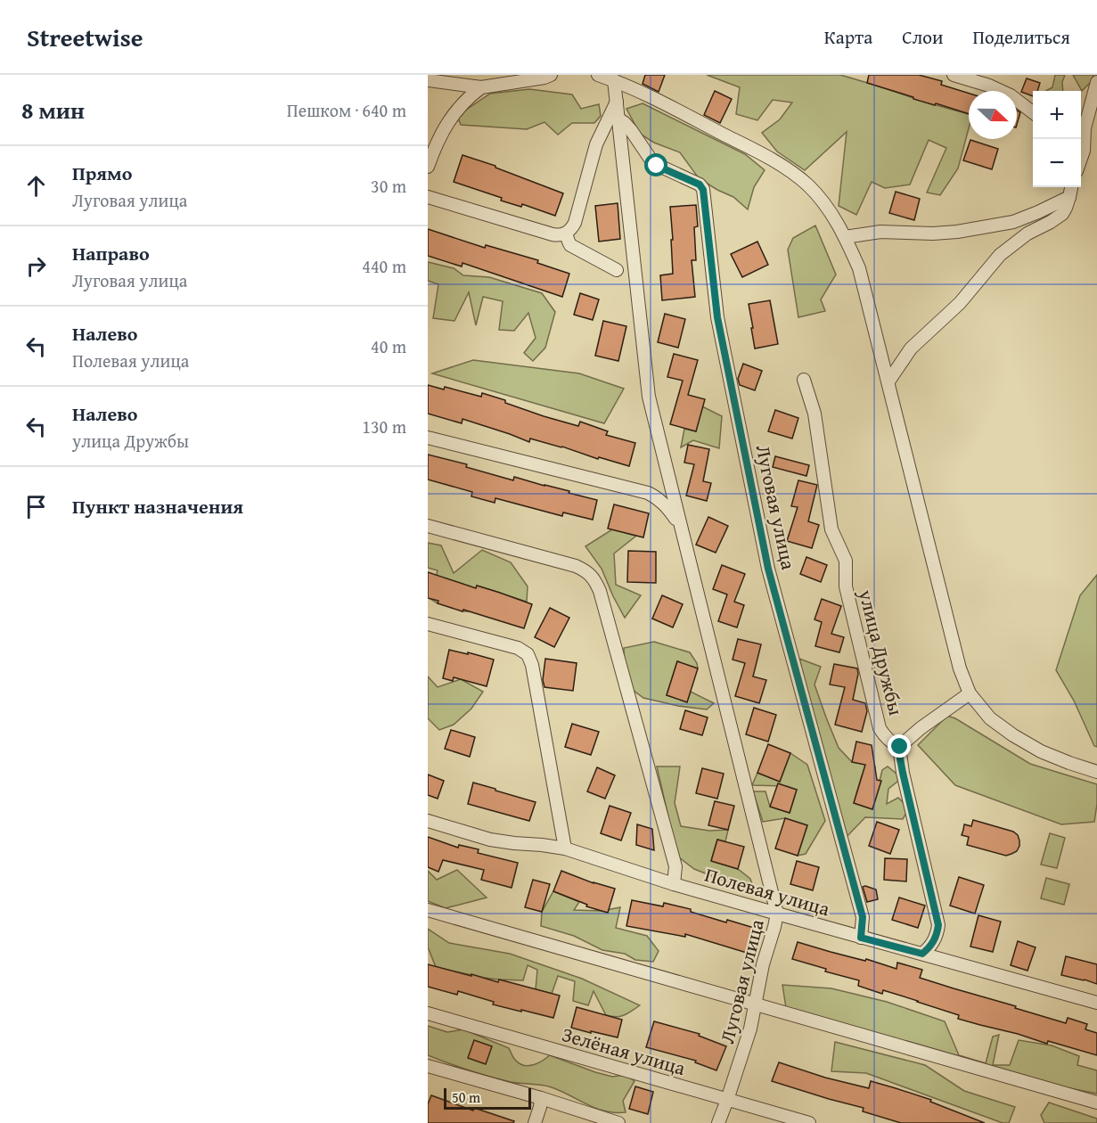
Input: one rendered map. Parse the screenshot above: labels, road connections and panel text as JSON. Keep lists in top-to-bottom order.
{
  "streets": {
    "street": [
      "Луговая улица",
      "улица Дружбы",
      "Полевая улица",
      "Зелёная улица"
    ]
  },
  "crossings": [
    ["Луговая улица", "Полевая улица"],
    ["Луговая улица", "Зелёная улица"]
  ],
  "scale_bar": "50 m",
  "north": "right",
  "page": {
    "header": "Streetwise",
    "nav": ["Карта", "Слои", "Поделиться"],
    "heading": ["8 мин", "Пешком · 640 m"],
    "map_buttons": ["+", "−"],
    "list": [
      ["Прямо", "Луговая улица", "30 m"],
      ["Направо", "Луговая улица", "440 m"],
      ["Налево", "Полевая улица", "40 m"],
      ["Налево", "улица Дружбы", "130 m"],
      "Пункт назначения"
    ],
    "scale": "50 m"
  }
}
